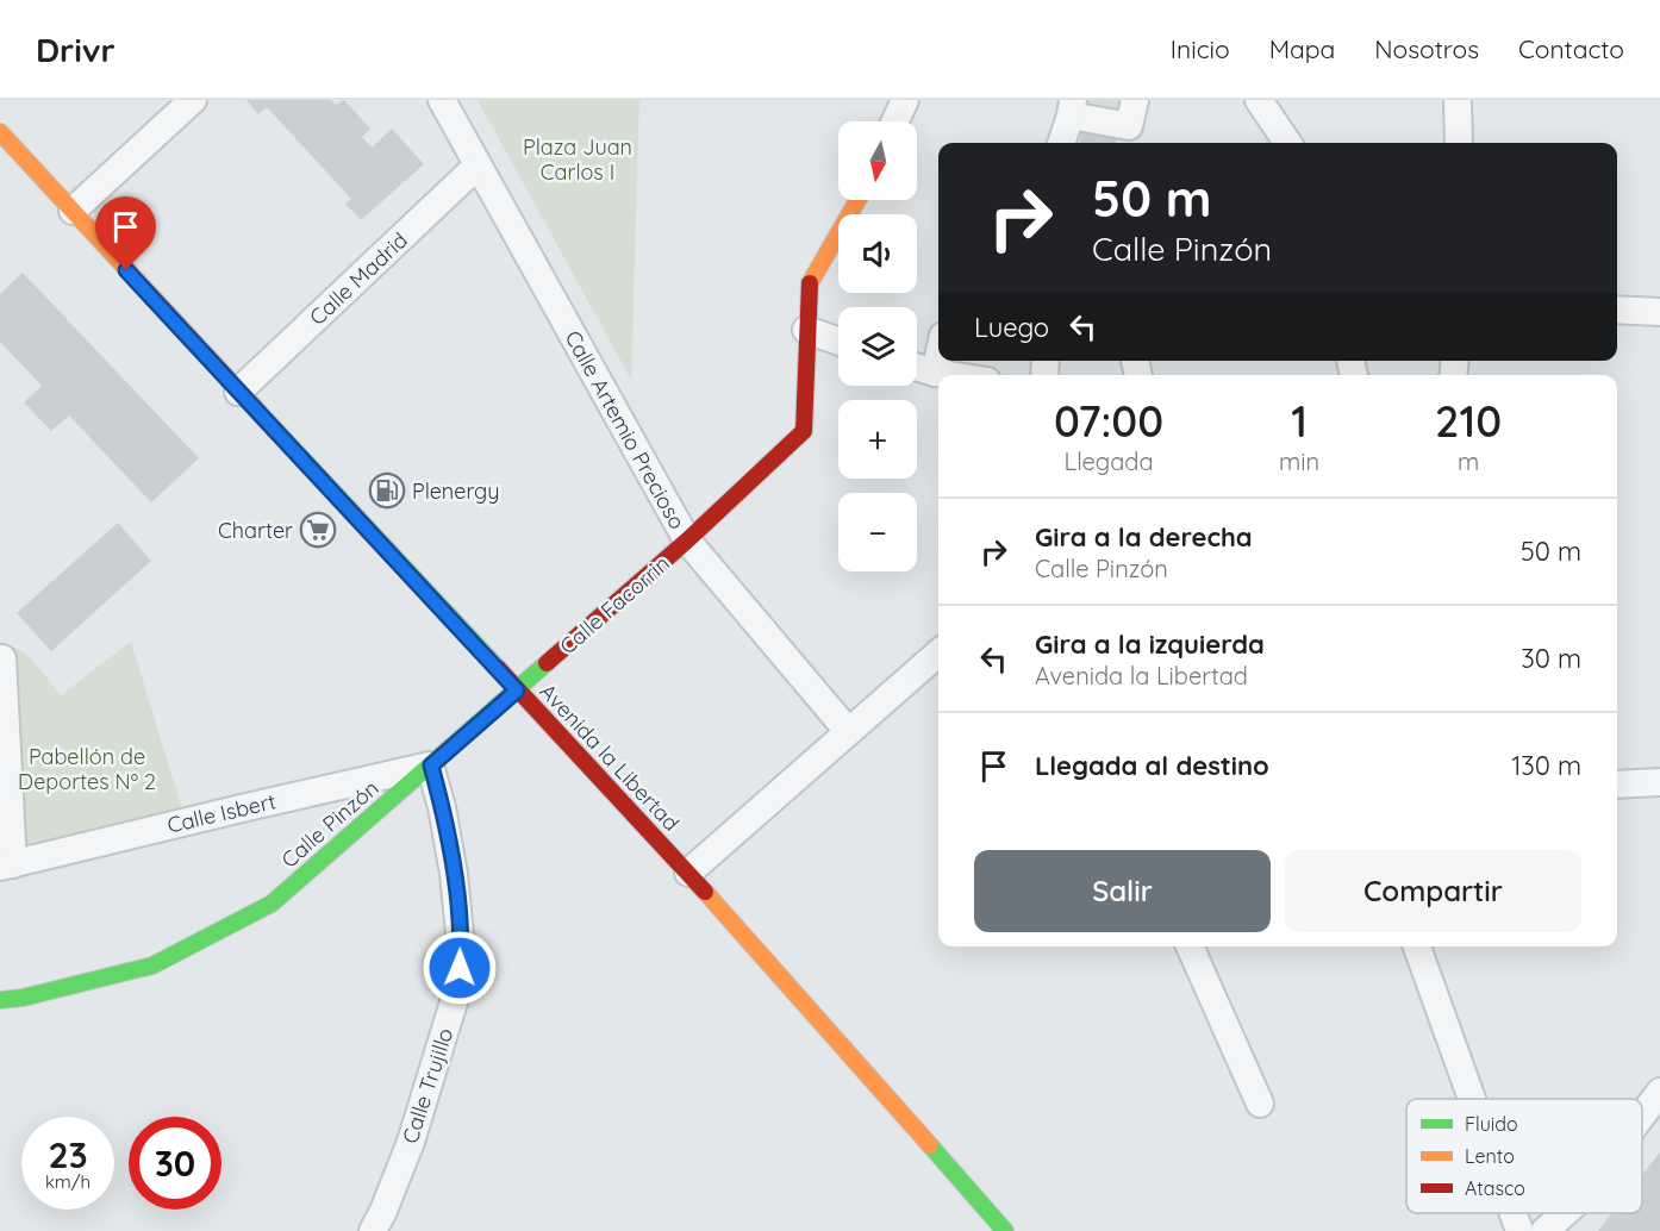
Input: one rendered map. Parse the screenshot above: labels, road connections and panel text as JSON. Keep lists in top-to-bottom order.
{
  "streets": {
    "street": [
      "Calle Madrid",
      "Calle Artemio Precioso",
      "Calle Facorrin",
      "Avenida la Libertad",
      "Calle Isbert",
      "Calle Pinzón",
      "Calle Trujillo"
    ]
  },
  "crossings": [
    ["Calle Madrid", "Calle Artemio Precioso"],
    ["Calle Madrid", "Avenida la Libertad"],
    ["Calle Artemio Precioso", "Calle Facorrin"],
    ["Calle Facorrin", "Avenida la Libertad"],
    ["Calle Facorrin", "Calle Pinzón"],
    ["Avenida la Libertad", "Calle Pinzón"],
    ["Calle Isbert", "Calle Pinzón"],
    ["Calle Isbert", "Calle Trujillo"],
    ["Calle Pinzón", "Calle Trujillo"]
  ],
  "parks": ["Plaza Juan Carlos I", "Pabellón de Deportes Nº 2"],
  "places": {
    "fuel station": ["Plenergy"],
    "supermarket": ["Charter"]
  },
  "legend": ["Fluido", "Lento", "Atasco"],
  "north": "bottom",
  "page": {
    "header": "Drivr",
    "nav": [
      "Inicio",
      "Mapa",
      "Nosotros",
      "Contacto"
    ],
    "map_buttons": ["+", "−"],
    "turn": ["50 m", "Calle Pinzón"],
    "then": "Luego",
    "eta": [
      "07:00",
      "Llegada",
      "1",
      "min",
      "210",
      "m"
    ],
    "list": [
      {
        "name": "Gira a la derecha",
        "note": "Calle Pinzón",
        "value": "50 m"
      },
      {
        "name": "Gira a la izquierda",
        "note": "Avenida la Libertad",
        "value": "30 m"
      },
      {
        "name": "Llegada al destino",
        "value": "130 m"
      }
    ],
    "buttons": ["Salir", "Compartir"],
    "speed": "23 km/h",
    "limit": "30"
  }
}
